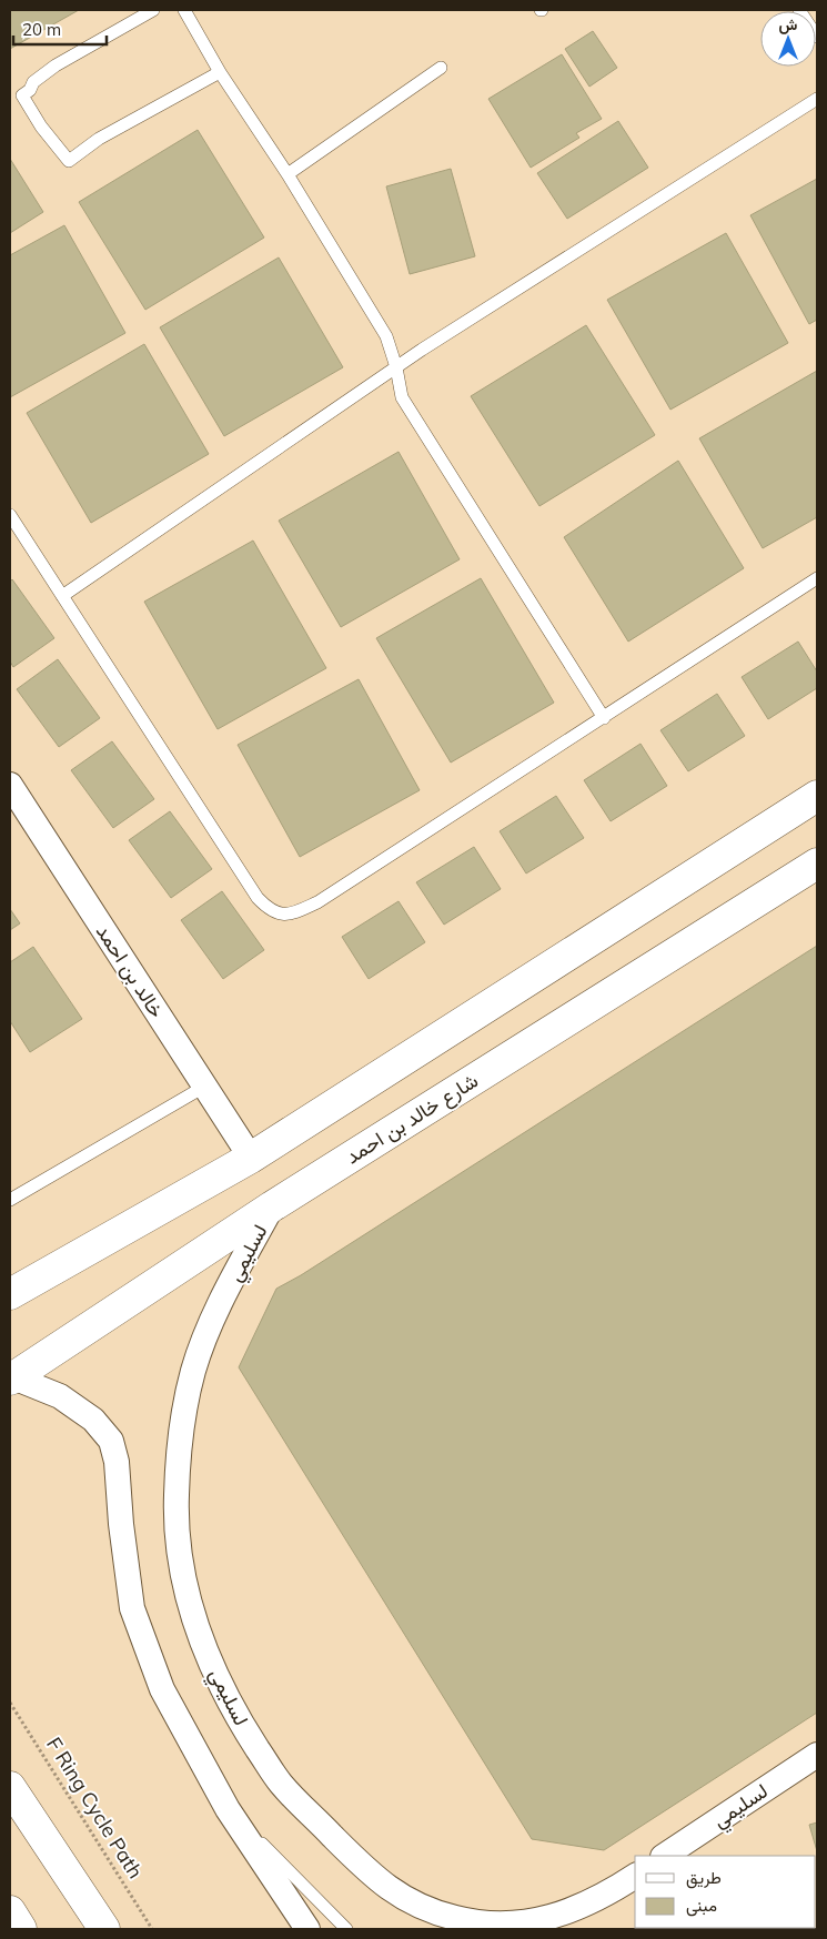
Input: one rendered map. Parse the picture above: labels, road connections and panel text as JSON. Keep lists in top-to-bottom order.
{
  "streets": {
    "main road": ["شارع خالد بن احمد"],
    "street": ["خالد بن احمد", "لسليمي"],
    "path": ["F Ring Cycle Path"]
  },
  "crossings": [
    ["شارع خالد بن احمد", "لسليمي"]
  ],
  "legend": ["طريق", "مبنى"],
  "scale_bar": "20 m",
  "north": "top"
}
